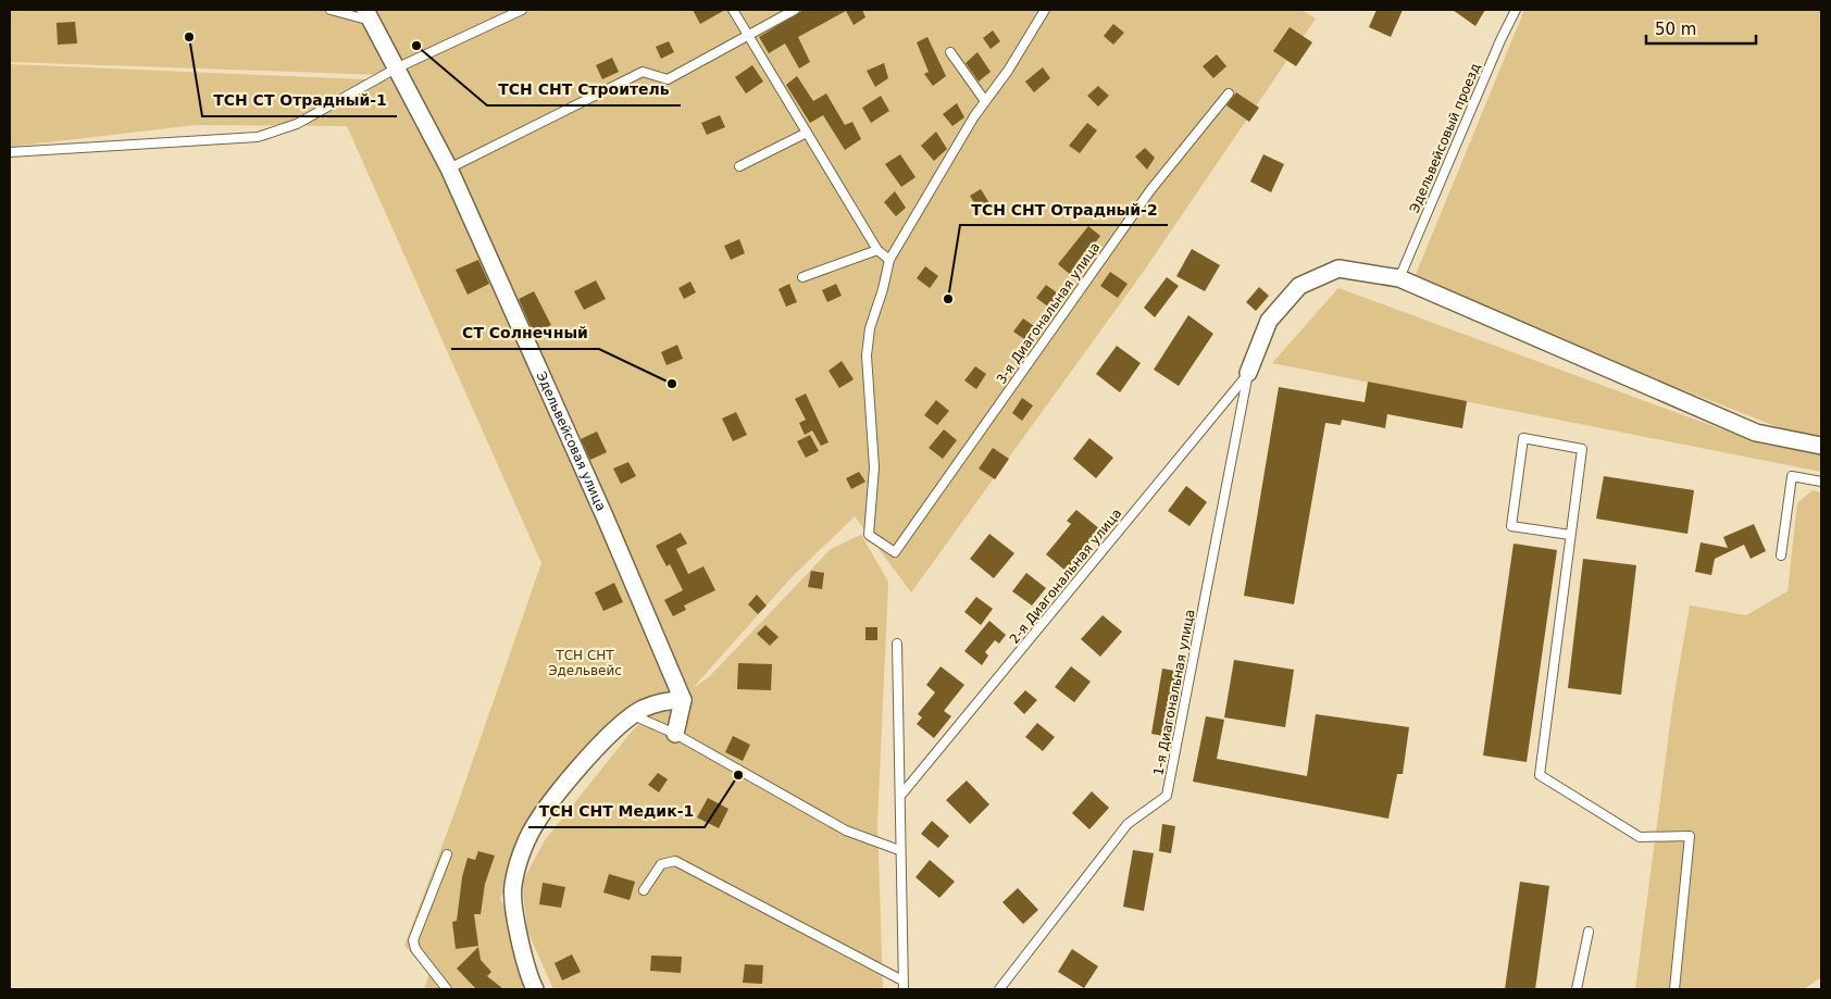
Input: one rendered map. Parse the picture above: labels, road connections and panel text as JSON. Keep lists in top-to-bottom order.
{
  "streets": {
    "street": ["Эдельвейсовая улица"],
    "lane": [
      "Эдельвейсовый проезд",
      "3-я Диагональная улица",
      "2-я Диагональная улица",
      "1-я Диагональная улица"
    ]
  },
  "crossings": [
    ["2-я Диагональная улица", "1-я Диагональная улица"]
  ],
  "parks": ["ТСН СНТ Эдельвейс"],
  "places": [
    "ТСН СТ Отрадный-1",
    "ТСН СНТ Строитель",
    "ТСН СНТ Отрадный-2",
    "СТ Солнечный",
    "ТСН СНТ Медик-1"
  ],
  "scale_bar": "50 m"
}
